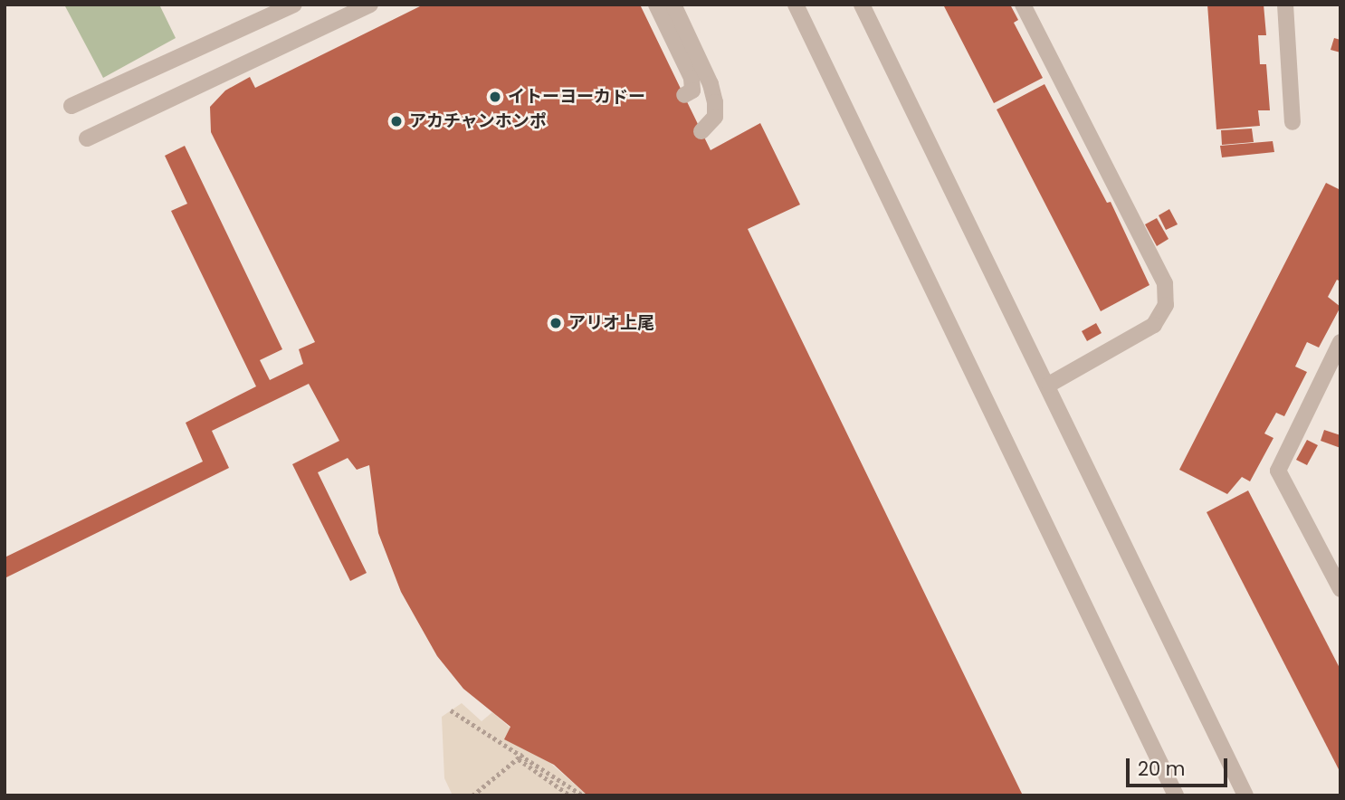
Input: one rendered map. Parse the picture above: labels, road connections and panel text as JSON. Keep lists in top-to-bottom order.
{
  "places": ["イトーヨーカドー", "アカチャンホンポ", "アリオ上尾"],
  "scale_bar": "20 m"
}
